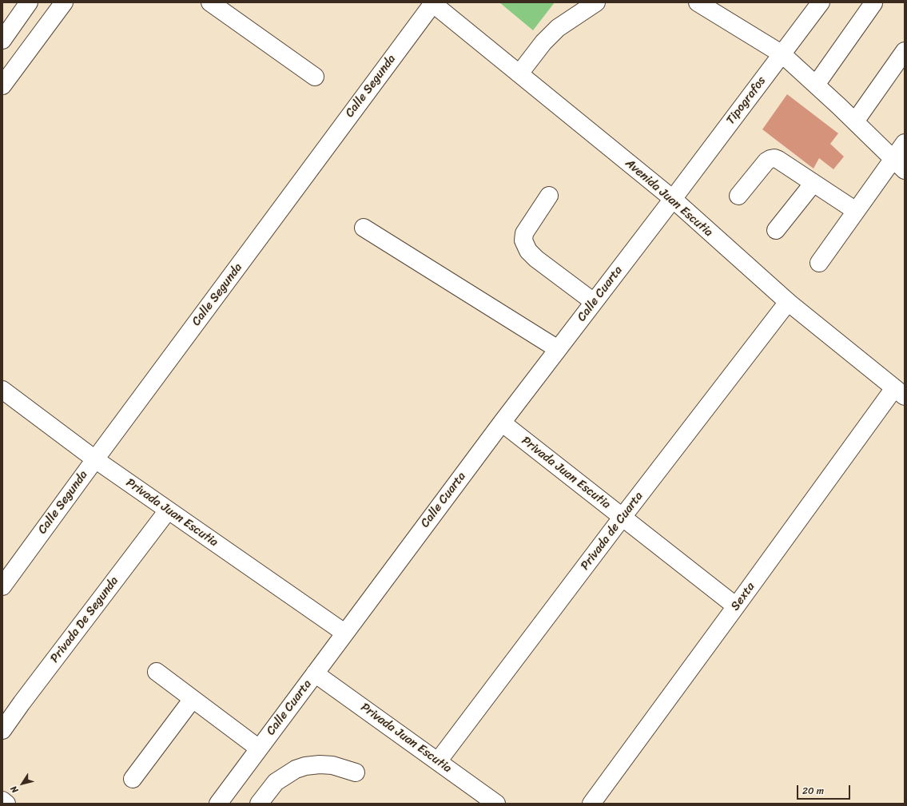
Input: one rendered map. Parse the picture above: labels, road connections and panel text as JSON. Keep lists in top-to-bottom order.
{
  "streets": {
    "street": [
      "Calle Segunda",
      "Tipografos",
      "Avenida Juan Escutia",
      "Calle Cuarta",
      "Privada Juan Escutia",
      "Privada de Cuarta",
      "Sexta",
      "Privada De Segunda"
    ]
  },
  "crossings": [
    ["Calle Segunda", "Avenida Juan Escutia"],
    ["Calle Segunda", "Privada Juan Escutia"],
    ["Tipografos", "Avenida Juan Escutia"],
    ["Tipografos", "Calle Cuarta"],
    ["Avenida Juan Escutia", "Calle Cuarta"],
    ["Avenida Juan Escutia", "Privada de Cuarta"],
    ["Avenida Juan Escutia", "Sexta"],
    ["Calle Cuarta", "Privada Juan Escutia"],
    ["Privada Juan Escutia", "Privada de Cuarta"],
    ["Privada Juan Escutia", "Sexta"],
    ["Privada Juan Escutia", "Privada De Segunda"]
  ],
  "scale_bar": "20 m",
  "north": "bottom left"
}
